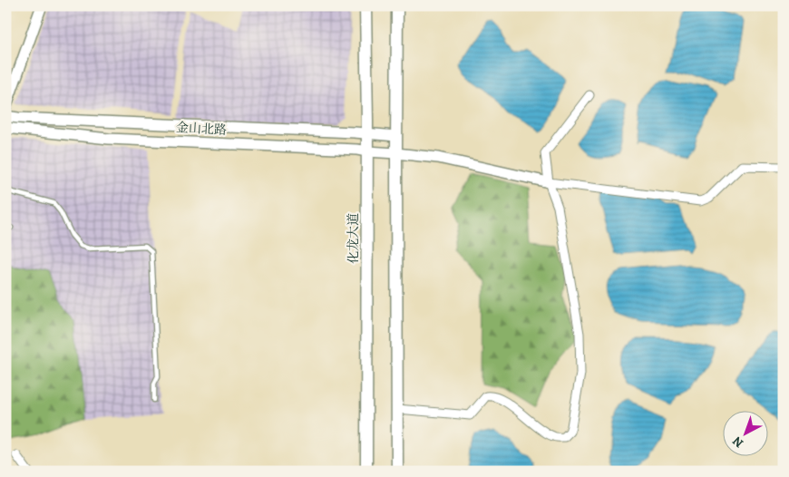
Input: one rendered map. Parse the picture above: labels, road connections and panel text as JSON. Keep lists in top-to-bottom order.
{
  "streets": {
    "main road": ["化龙大道"],
    "street": ["金山北路"]
  },
  "crossings": [
    ["金山北路", "化龙大道"]
  ],
  "north": "bottom left"
}
